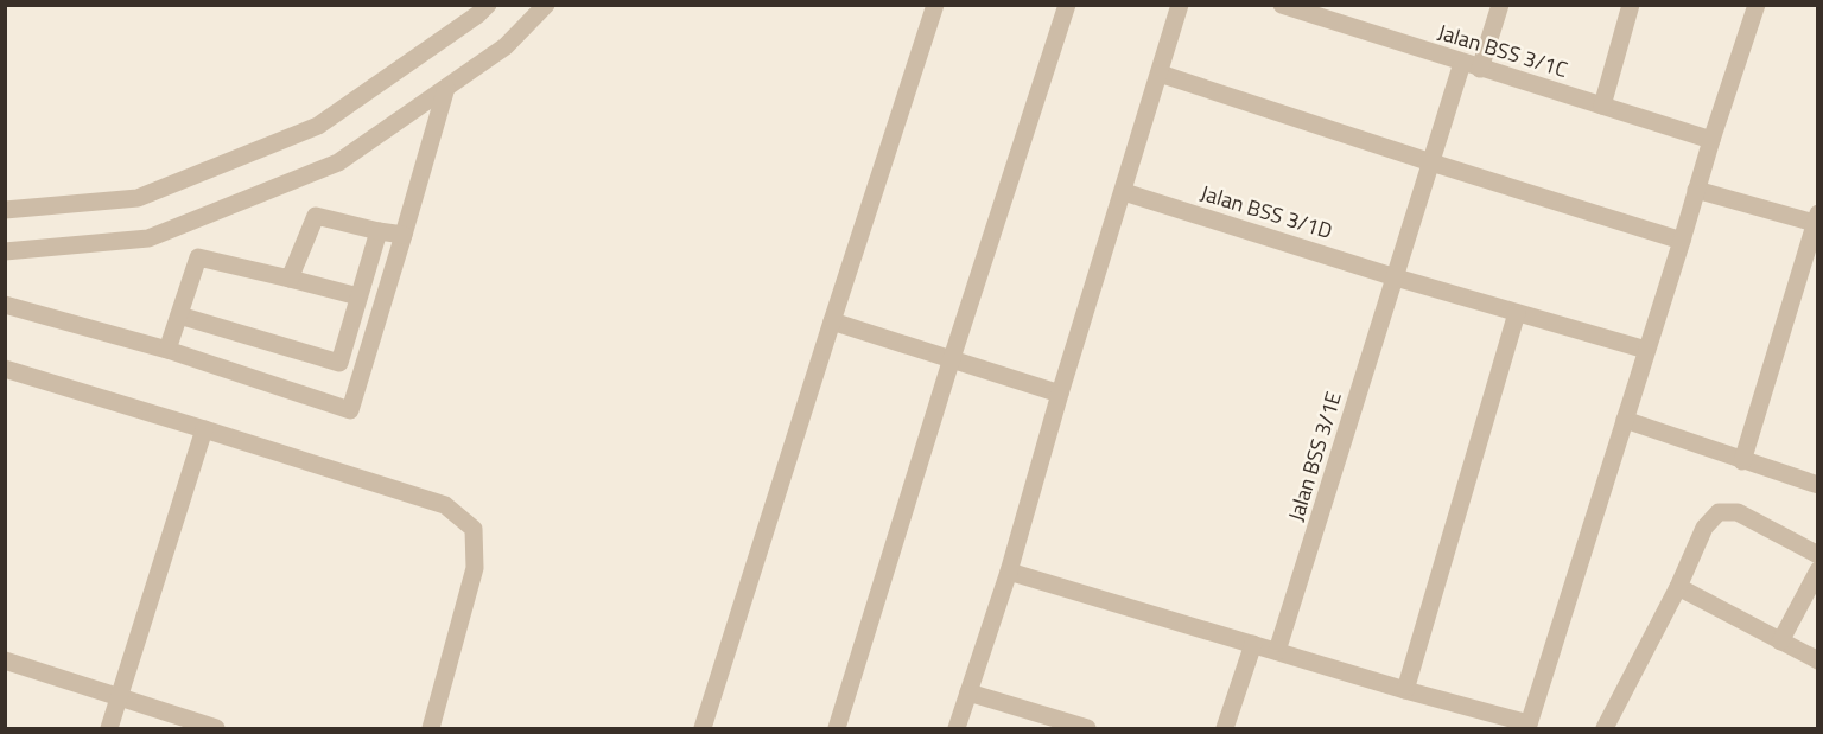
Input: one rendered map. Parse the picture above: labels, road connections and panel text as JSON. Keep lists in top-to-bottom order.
{
  "streets": {
    "street": ["Jalan BSS 3/1C", "Jalan BSS 3/1D", "Jalan BSS 3/1E"]
  },
  "crossings": [
    ["Jalan BSS 3/1C", "Jalan BSS 3/1E"],
    ["Jalan BSS 3/1D", "Jalan BSS 3/1E"]
  ]
}
